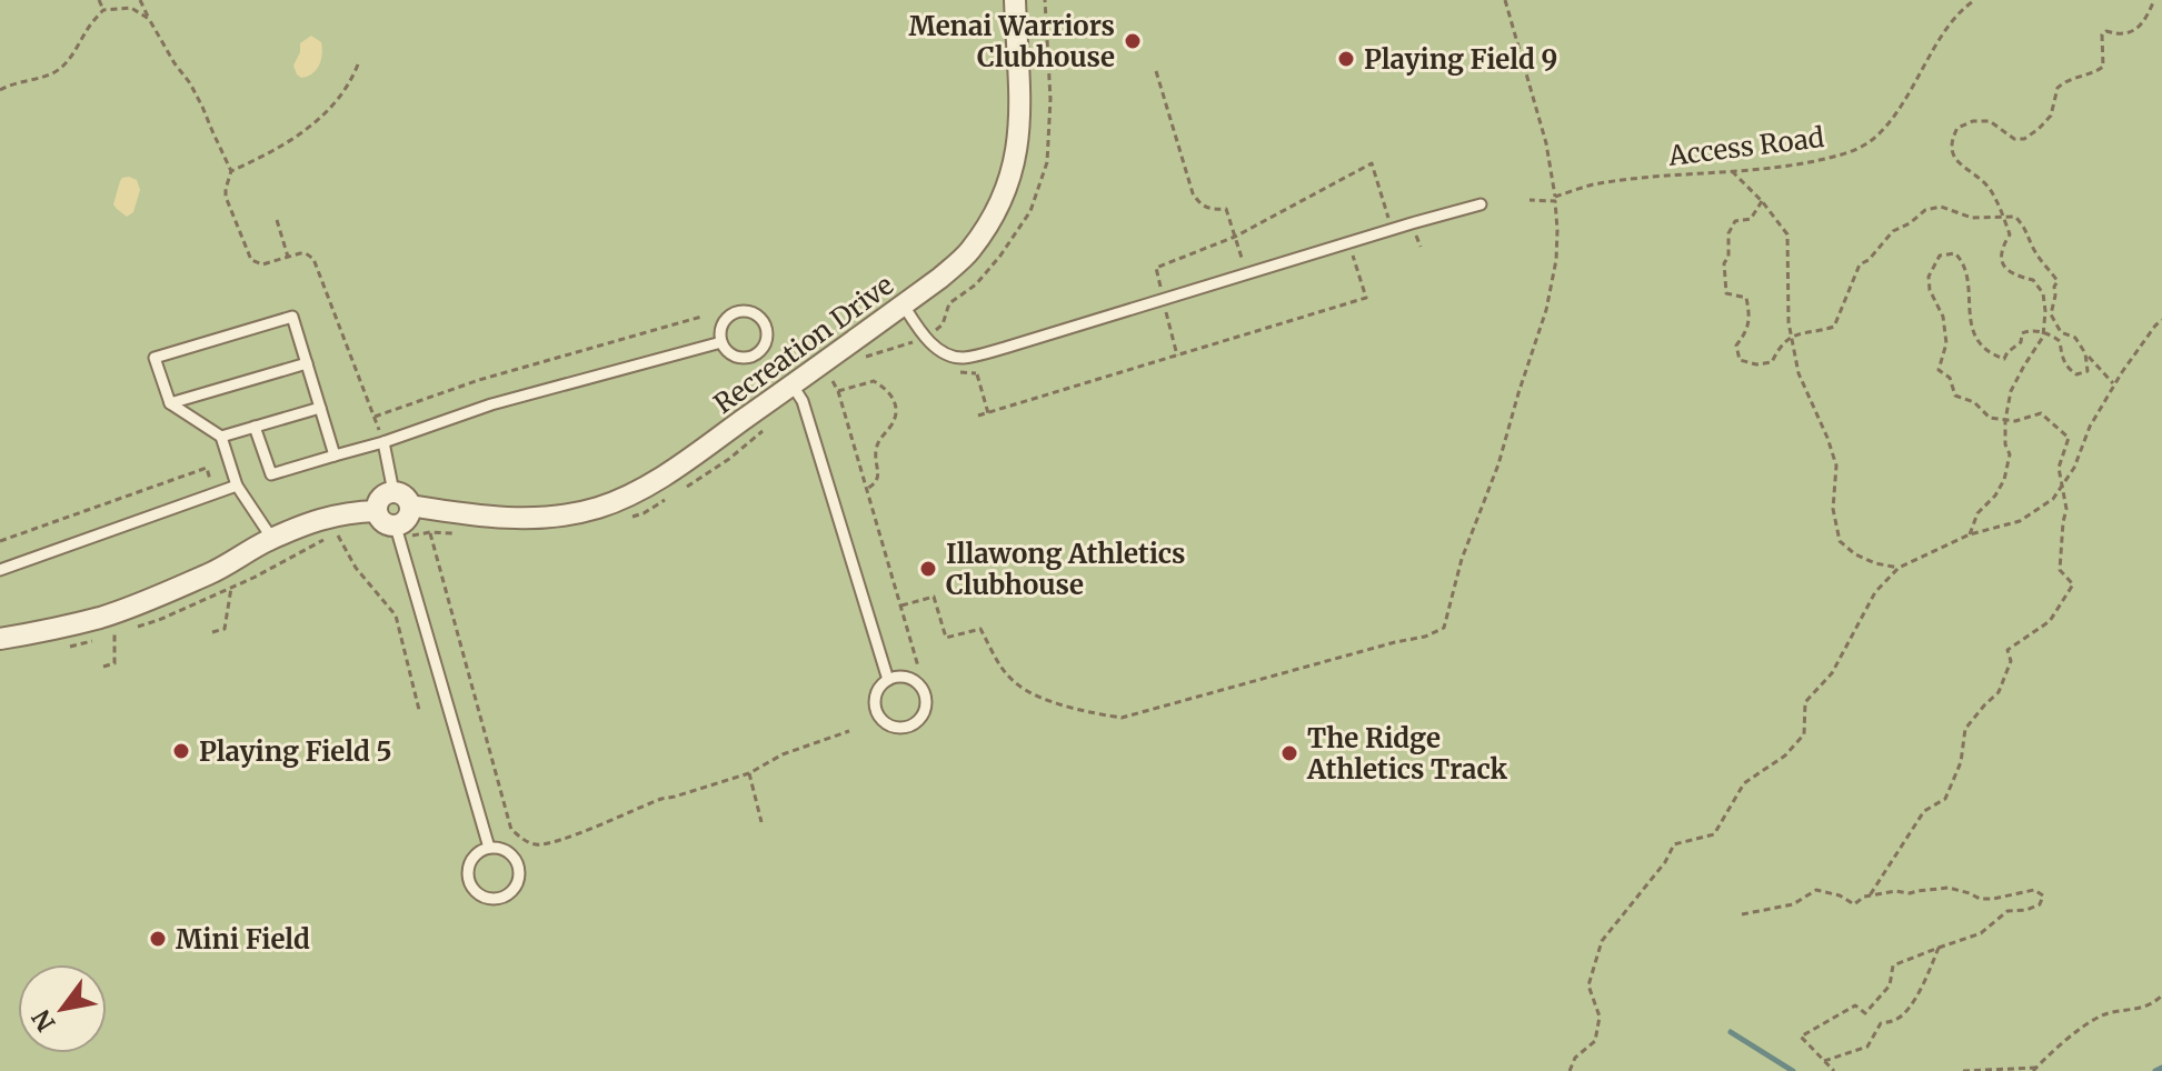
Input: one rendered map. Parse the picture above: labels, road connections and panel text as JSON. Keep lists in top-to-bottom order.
{
  "streets": {
    "street": ["Recreation Drive"],
    "path": ["Access Road"]
  },
  "places": [
    "Menai Warriors Clubhouse",
    "Playing Field 9",
    "Illawong Athletics Clubhouse",
    "Playing Field 5",
    "The Ridge Athletics Track",
    "Mini Field"
  ],
  "north": "bottom left"
}
